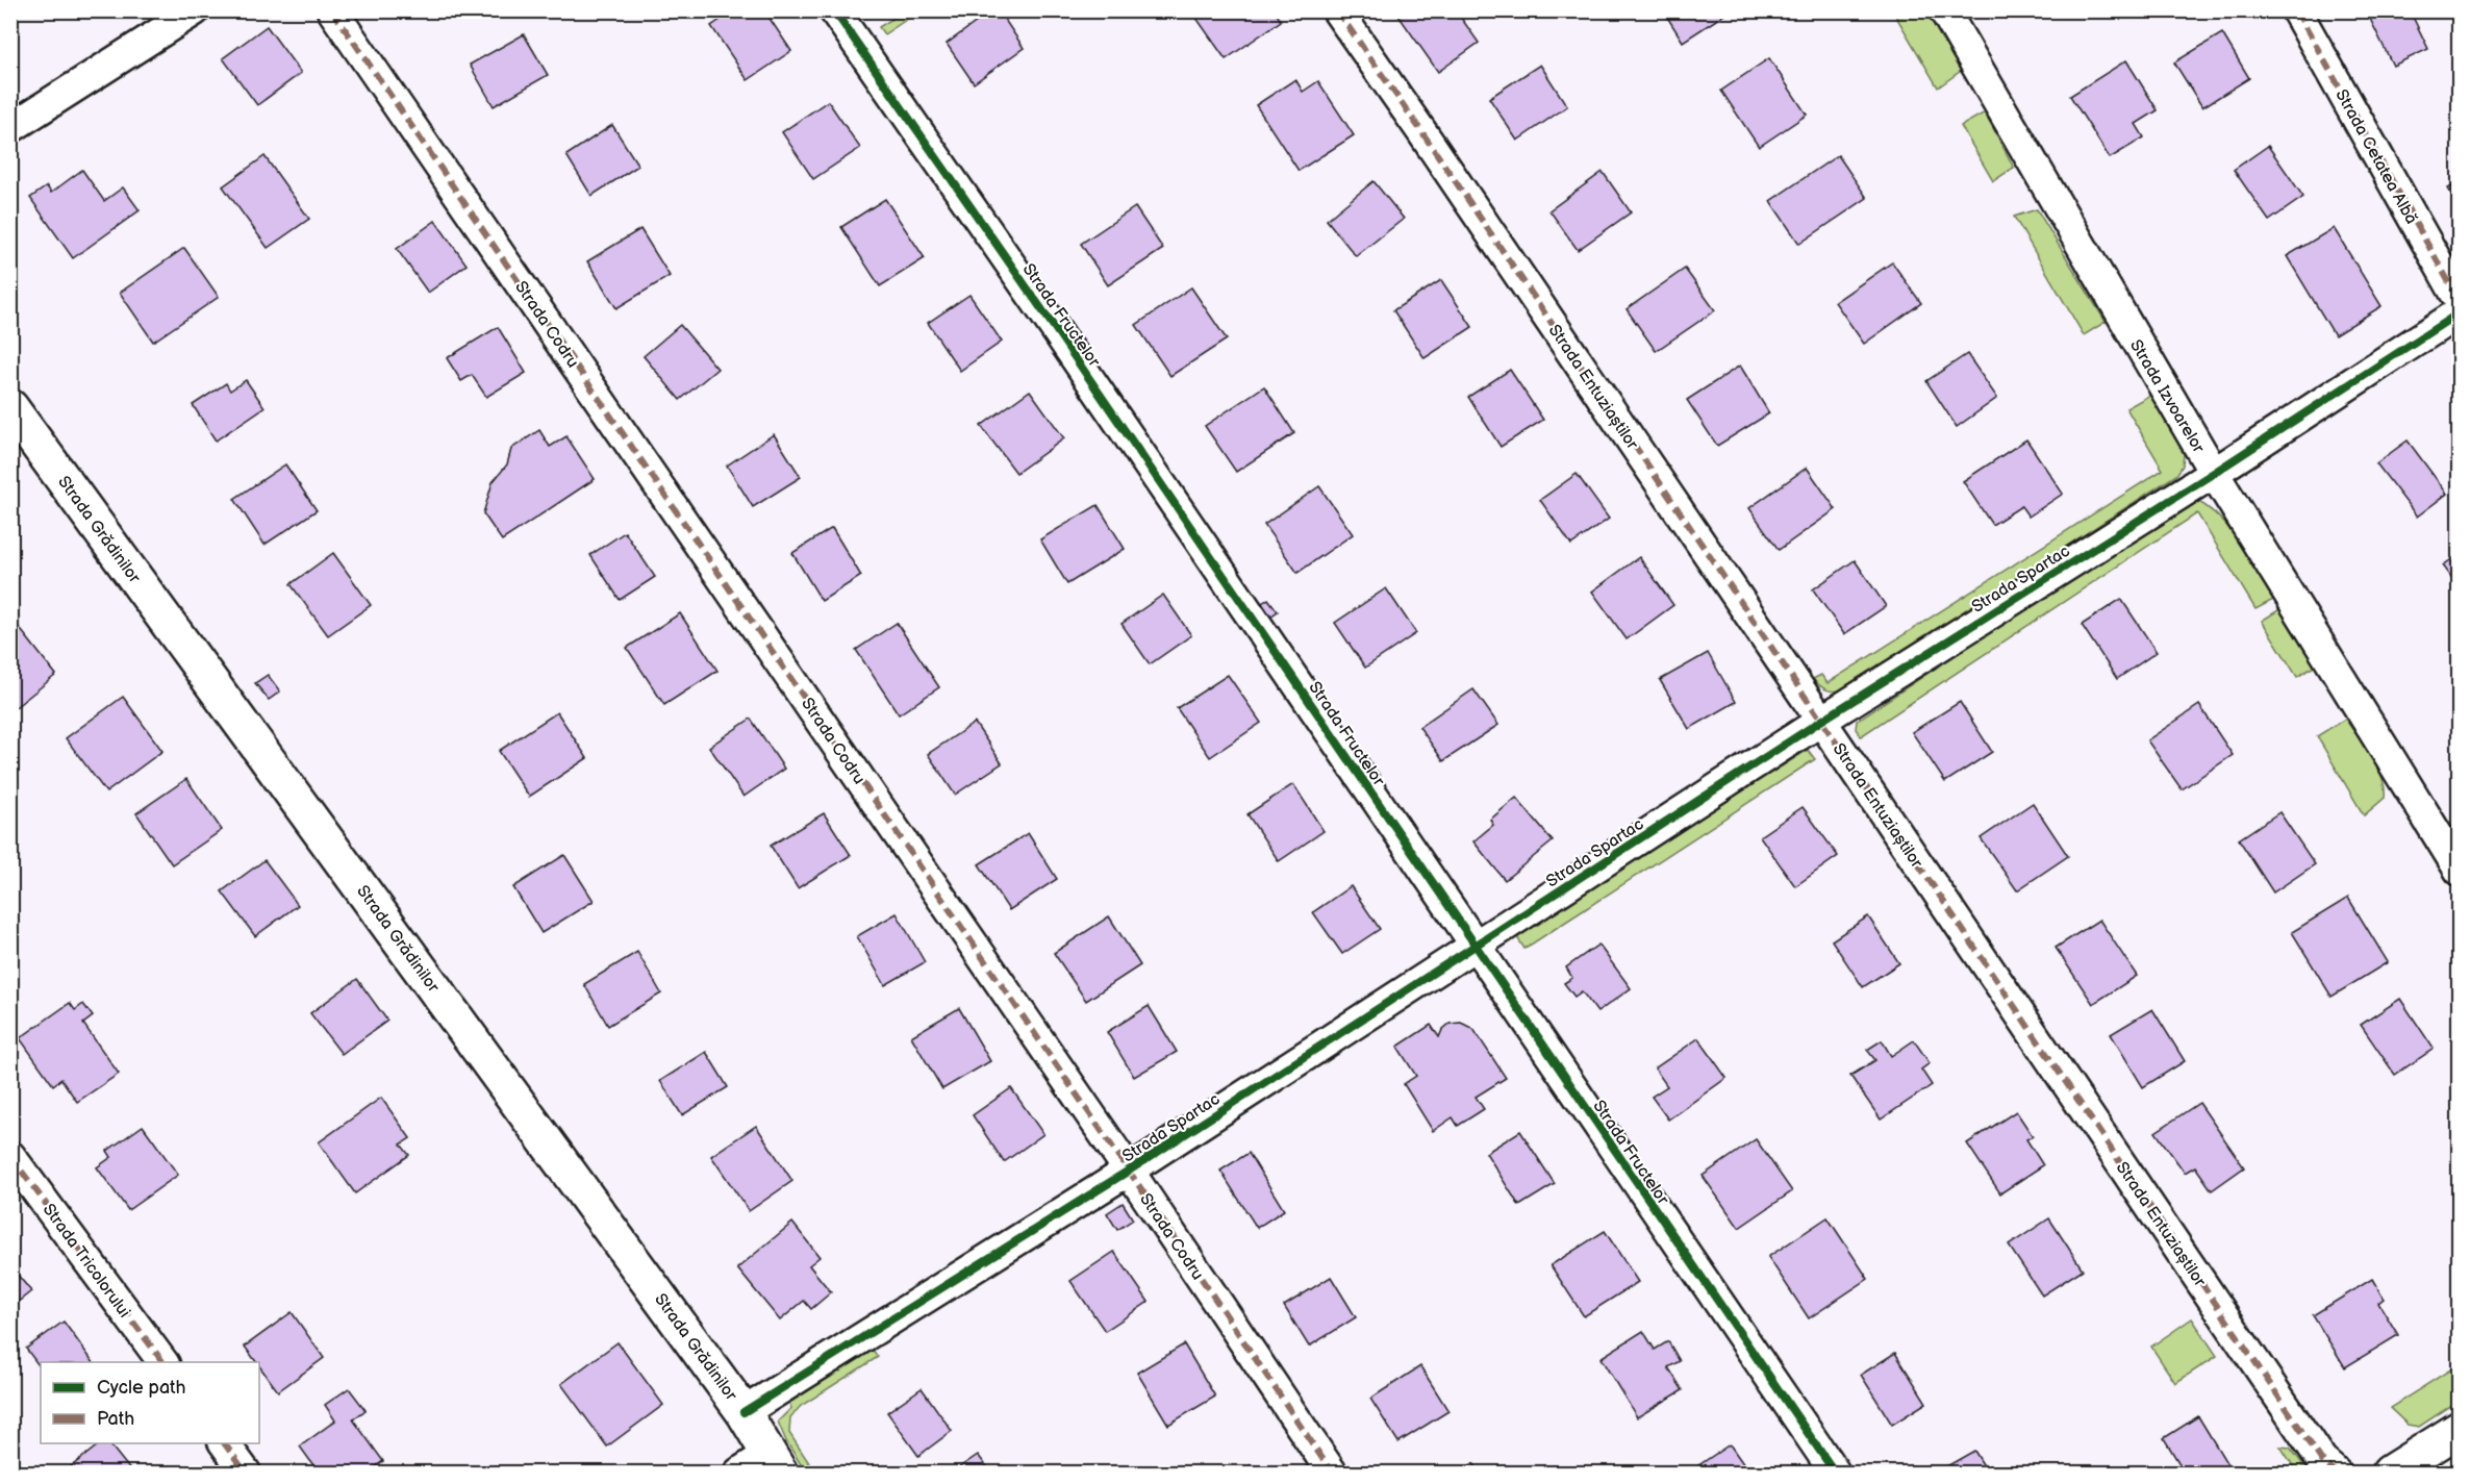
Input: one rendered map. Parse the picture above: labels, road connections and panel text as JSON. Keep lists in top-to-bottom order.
{
  "streets": {
    "street": [
      "Strada Cetatea Albă",
      "Strada Fructelor",
      "Strada Codru",
      "Strada Entuziaștilor",
      "Strada Izvoarelor",
      "Strada Grădinilor",
      "Strada Spartac",
      "Strada Tricolorului"
    ]
  },
  "crossings": [
    ["Strada Fructelor", "Strada Spartac"],
    ["Strada Codru", "Strada Spartac"],
    ["Strada Entuziaștilor", "Strada Spartac"],
    ["Strada Izvoarelor", "Strada Spartac"],
    ["Strada Grădinilor", "Strada Spartac"]
  ],
  "legend": ["Cycle path", "Path"]
}
